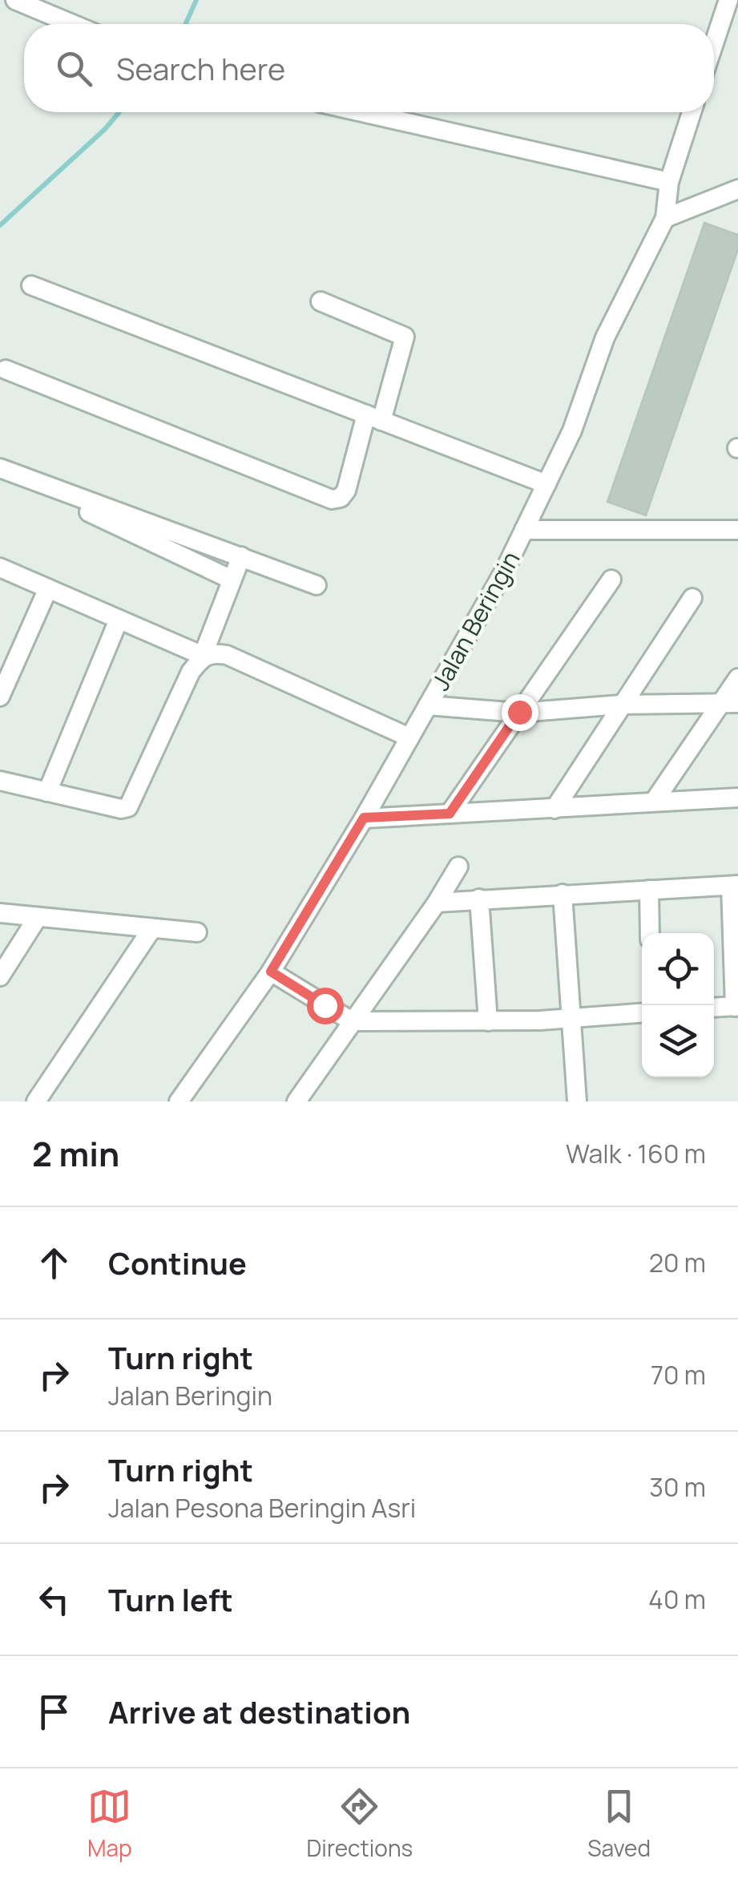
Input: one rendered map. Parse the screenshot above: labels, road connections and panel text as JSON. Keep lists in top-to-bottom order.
{
  "streets": {
    "street": ["Jalan Beringin"]
  },
  "page": {
    "search": "Search here",
    "heading": ["2 min", "Walk · 160 m"],
    "list": [
      ["Continue", "20 m"],
      ["Turn right", "Jalan Beringin", "70 m"],
      ["Turn right", "Jalan Pesona Beringin Asri", "30 m"],
      ["Turn left", "40 m"],
      "Arrive at destination"
    ],
    "nav": ["Map", "Directions", "Saved"]
  }
}
